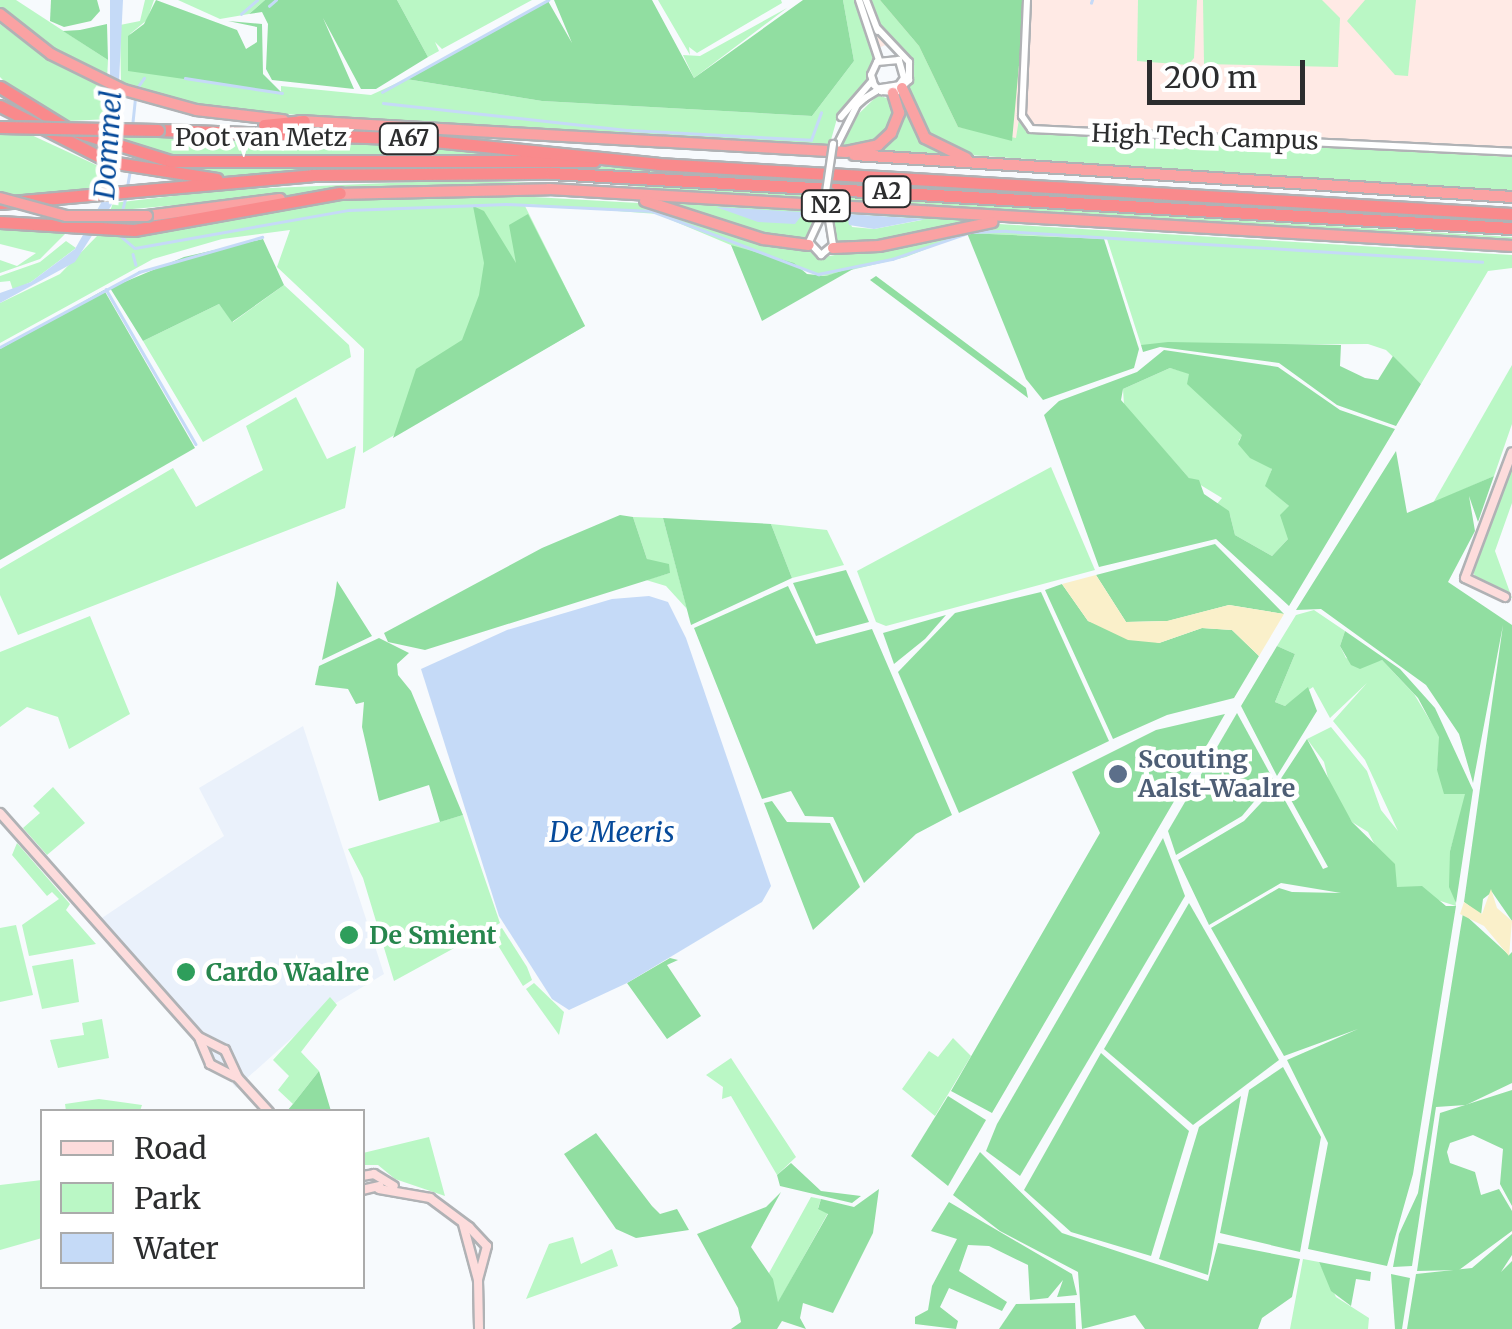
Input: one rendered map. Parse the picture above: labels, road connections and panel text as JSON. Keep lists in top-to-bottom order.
{
  "streets": {
    "highway": [
      "Poot van Metz",
      "A67",
      "A2",
      "N2"
    ],
    "street": ["High Tech Campus"]
  },
  "crossings": [
    ["Poot van Metz", "A67"],
    ["Poot van Metz", "A2"],
    ["Poot van Metz", "N2"],
    ["A67", "A2"],
    ["A67", "N2"]
  ],
  "water": ["Dommel", "De Meeris"],
  "places": ["Scouting Aalst-Waalre", "De Smient", "Cardo Waalre"],
  "legend": ["Road", "Park", "Water"],
  "scale_bar": "200 m"
}
